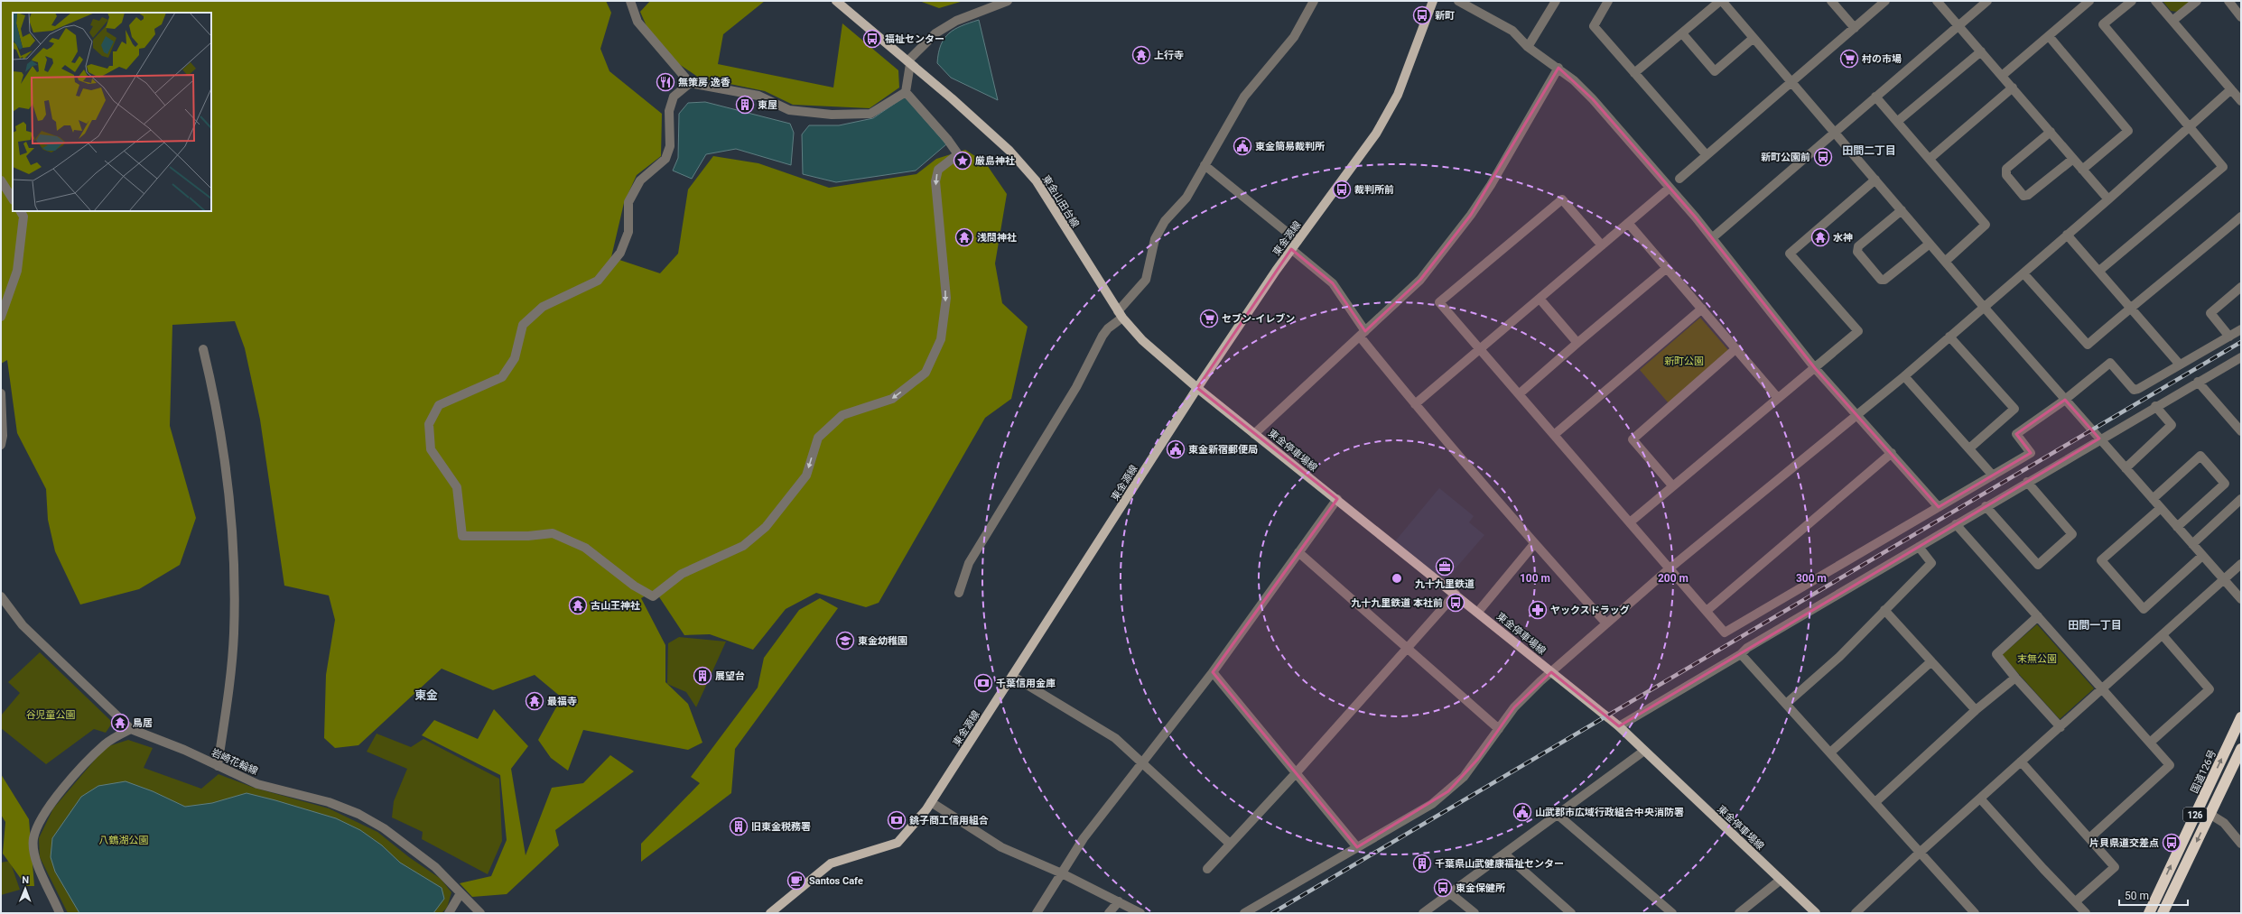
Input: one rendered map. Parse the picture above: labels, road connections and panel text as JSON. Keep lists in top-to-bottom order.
{
  "streets": {
    "highway": ["国道126号", "126"],
    "main road": ["東金山田台線", "東金源線", "東金停車場線"],
    "street": ["岩崎花輪線"]
  },
  "crossings": [
    ["東金山田台線", "東金源線"],
    ["東金山田台線", "東金停車場線"],
    ["東金源線", "東金停車場線"]
  ],
  "districts": ["田間二丁目", "田間一丁目", "東金"],
  "parks": [
    "新町公園",
    "末無公園",
    "谷児童公園",
    "八鶴湖公園"
  ],
  "places": {
    "bus stop": [
      "新町",
      "福祉センター",
      "新町公園前",
      "裁判所前",
      "九十九里鉄道 本社前",
      "片貝県道交差点",
      "東金保健所"
    ],
    "temple": [
      "上行寺",
      "浅間神社",
      "水神",
      "古山王神社",
      "最福寺",
      "鳥居"
    ],
    "supermarket": ["村の市場", "セブン-イレブン"],
    "restaurant": ["無策房 逸香"],
    "building": [
      "東屋",
      "展望台",
      "旧東金税務署",
      "千葉県山武健康福祉センター"
    ],
    "public building": ["東金簡易裁判所", "東金新宿郵便局", "山武郡市広域行政組合中央消防署"],
    "place": ["厳島神社"],
    "office": ["九十九里鉄道"],
    "pharmacy": ["ヤックスドラッグ"],
    "school or university": ["東金幼稚園"],
    "bank": ["千葉信用金庫", "銚子商工信用組合"],
    "cafe": ["Santos Cafe"]
  },
  "scale_bar": "50 m",
  "north": "top",
  "rings": ["100 m", "200 m", "300 m"]
}
